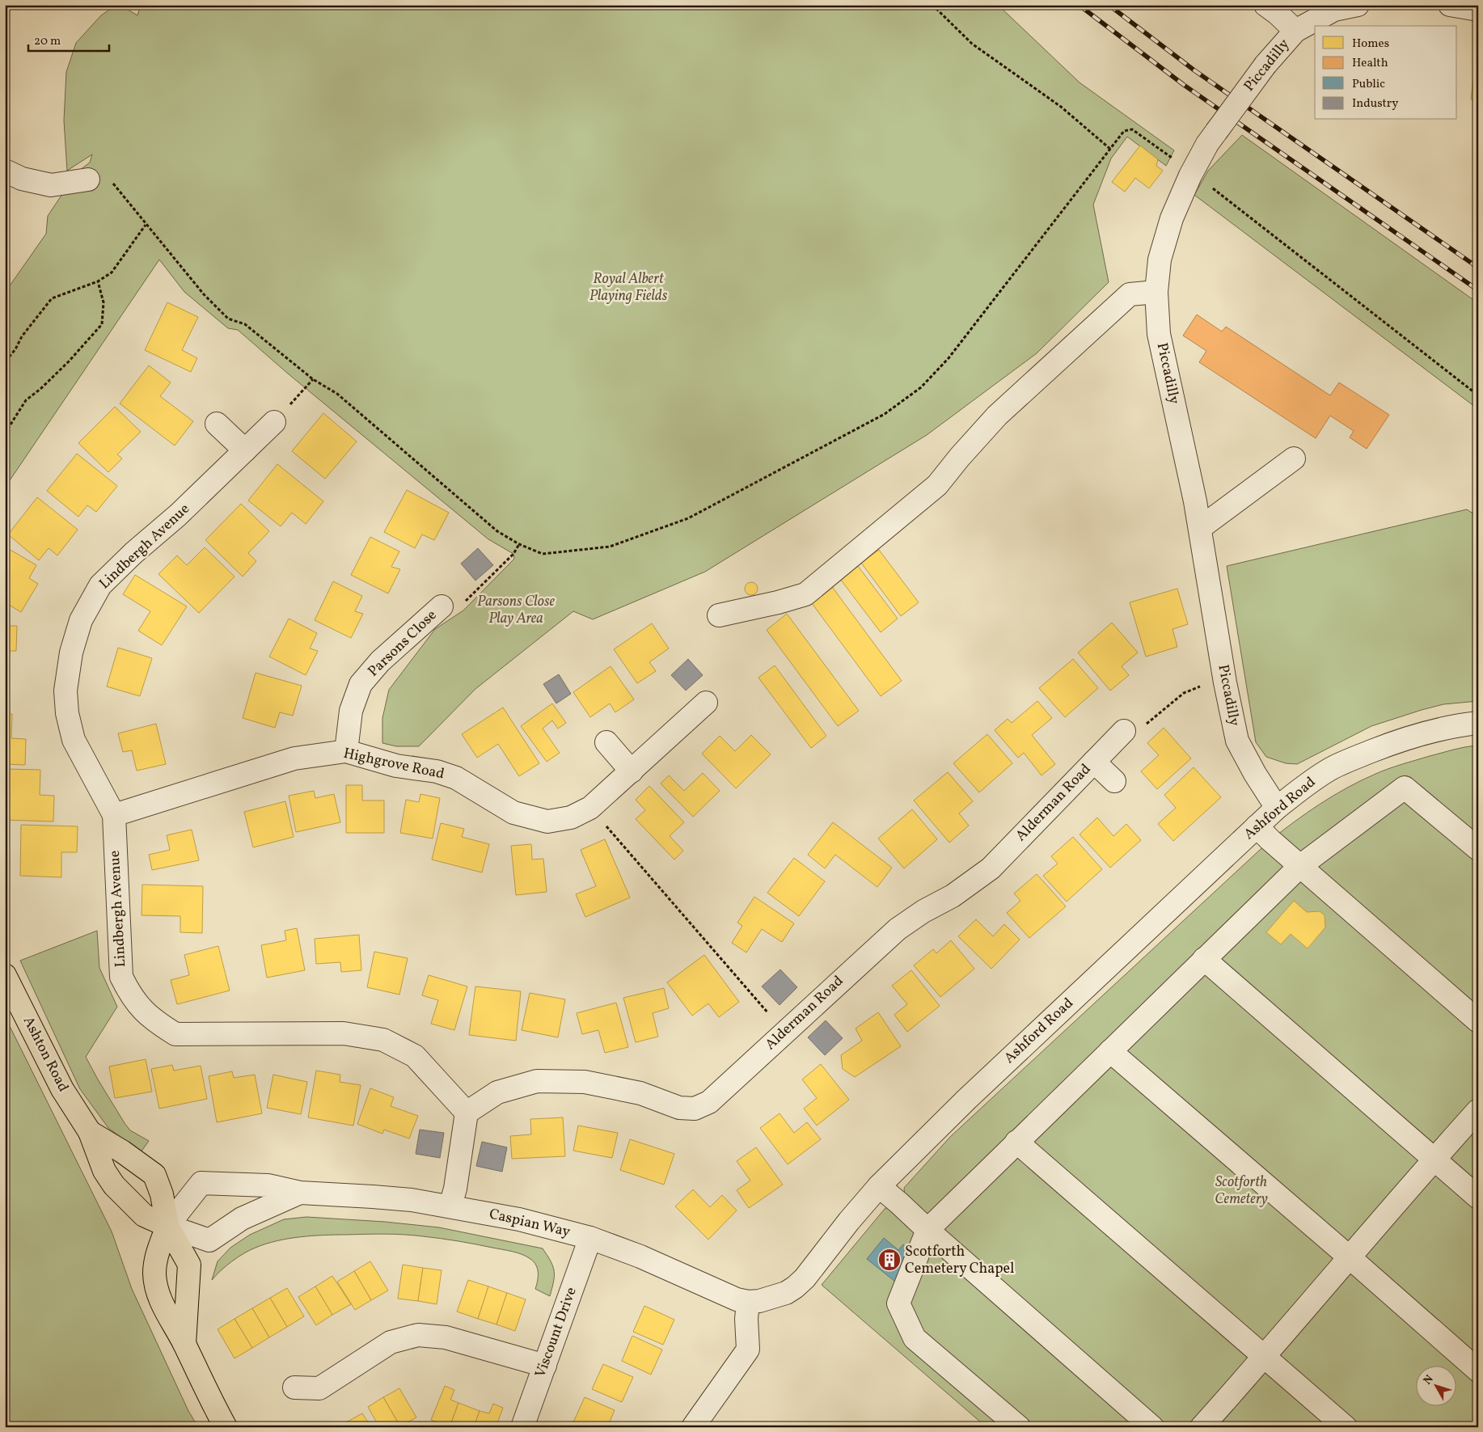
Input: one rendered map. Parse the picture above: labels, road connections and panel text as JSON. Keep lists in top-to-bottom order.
{
  "streets": {
    "main road": ["Ashton Road"],
    "street": [
      "Piccadilly",
      "Lindbergh Avenue",
      "Parsons Close",
      "Highgrove Road",
      "Alderman Road",
      "Ashford Road",
      "Caspian Way",
      "Viscount Drive"
    ]
  },
  "crossings": [
    ["Piccadilly", "Ashford Road"],
    ["Lindbergh Avenue", "Highgrove Road"],
    ["Lindbergh Avenue", "Alderman Road"],
    ["Parsons Close", "Highgrove Road"],
    ["Ashford Road", "Caspian Way"],
    ["Ashton Road", "Caspian Way"],
    ["Caspian Way", "Viscount Drive"]
  ],
  "parks": ["Royal Albert Playing Fields", "Parsons Close Play Area", "Scotforth Cemetery"],
  "places": {
    "building": ["Scotforth Cemetery Chapel"]
  },
  "legend": [
    "Homes",
    "Health",
    "Public",
    "Industry"
  ],
  "scale_bar": "20 m",
  "north": "top left"
}
